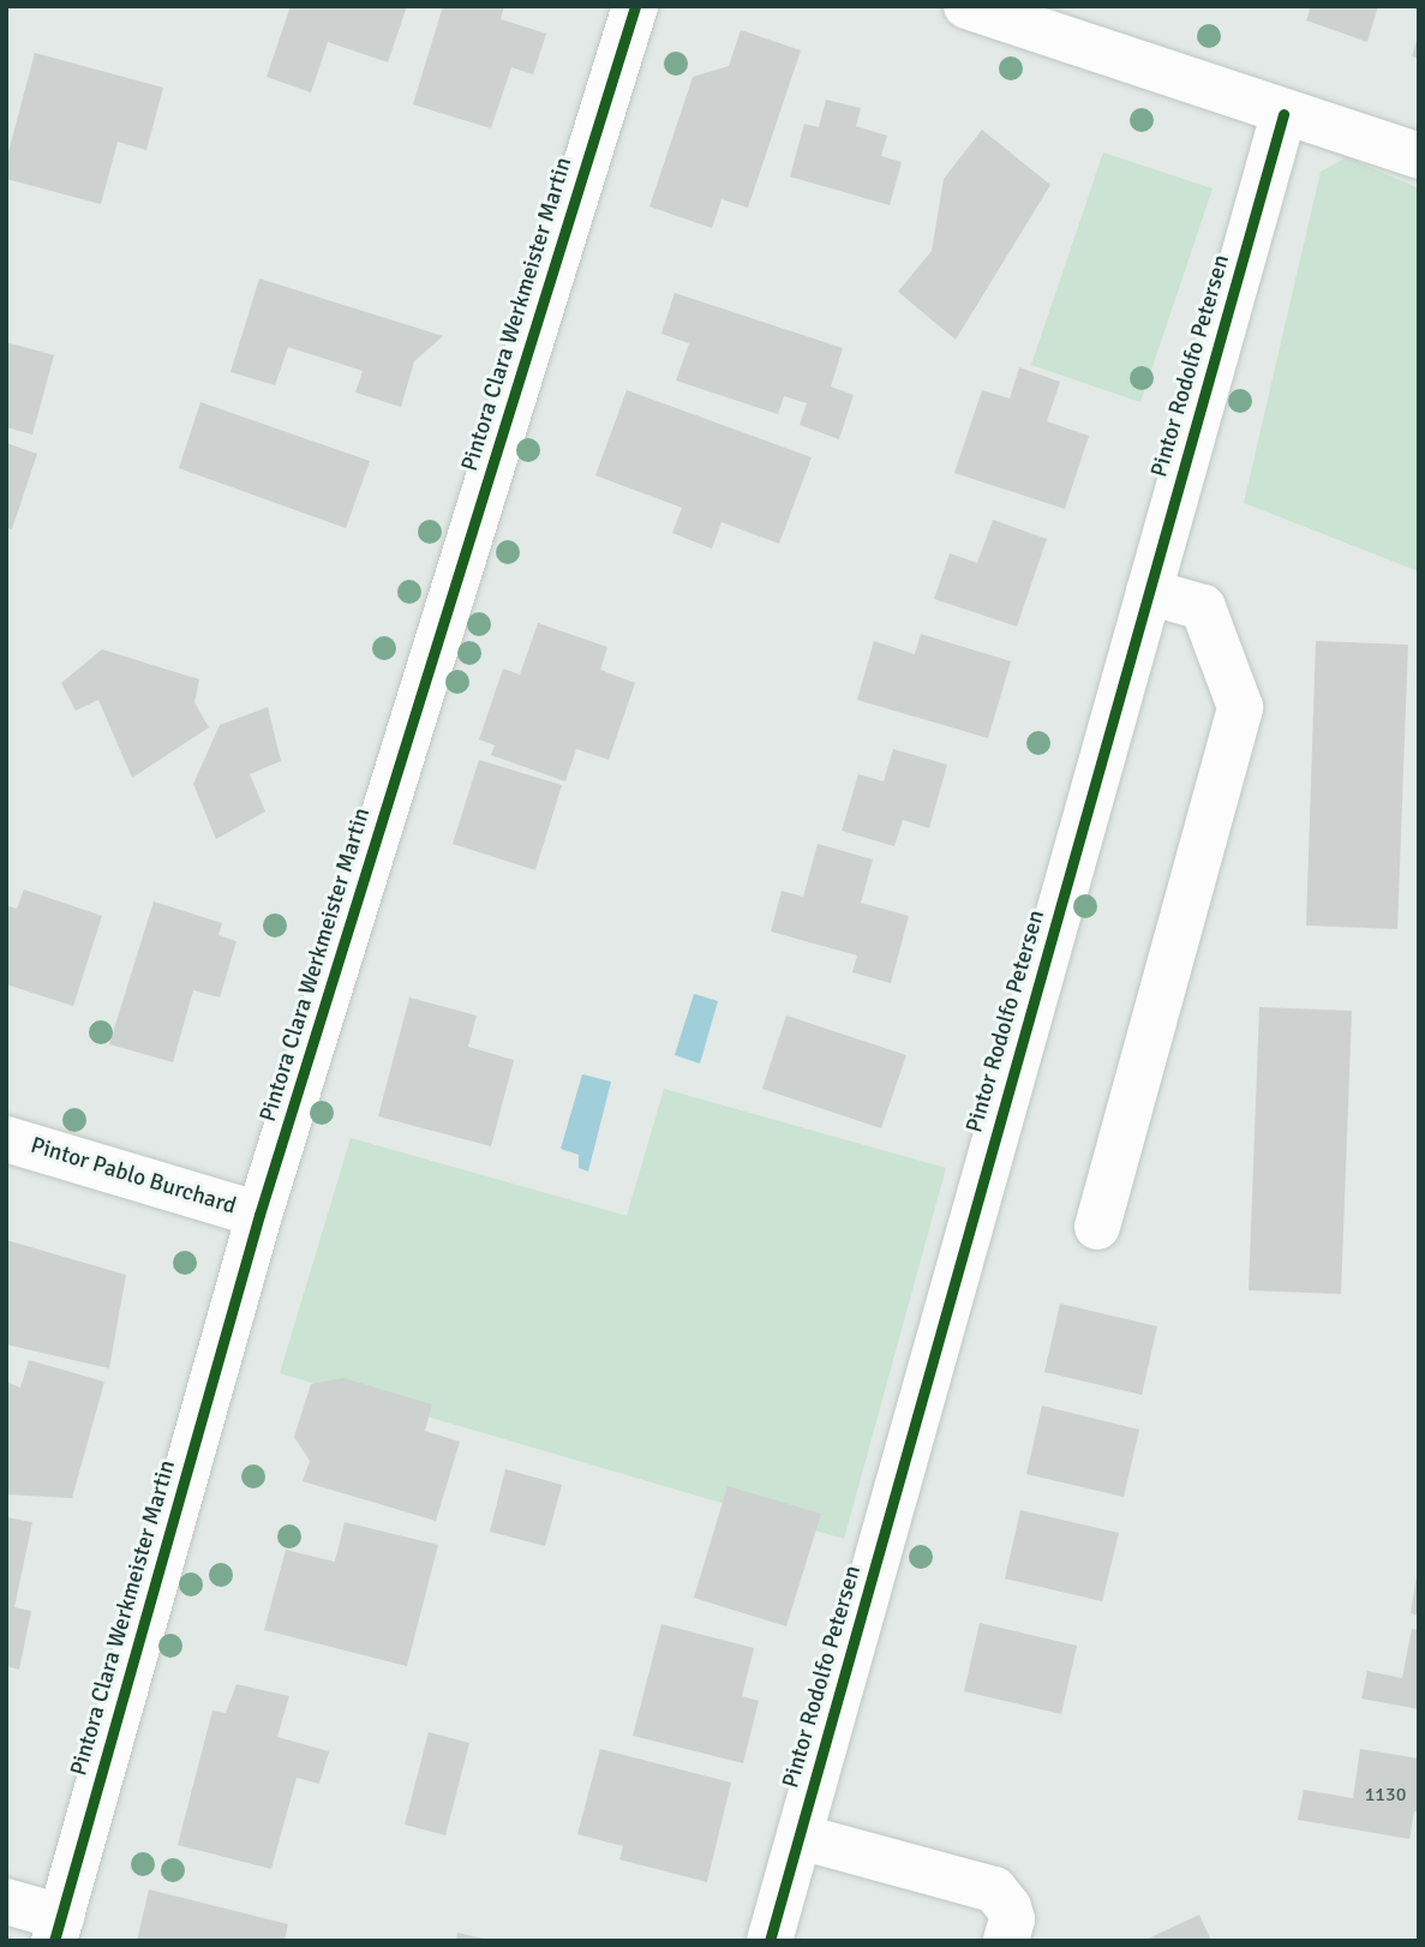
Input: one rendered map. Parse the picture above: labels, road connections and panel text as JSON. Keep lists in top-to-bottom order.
{
  "streets": {
    "street": ["Pintora Clara Werkmeister Martin", "Pintor Rodolfo Petersen", "Pintor Pablo Burchard"]
  },
  "crossings": [
    ["Pintora Clara Werkmeister Martin", "Pintor Pablo Burchard"]
  ],
  "house_numbers": ["1130"]
}
